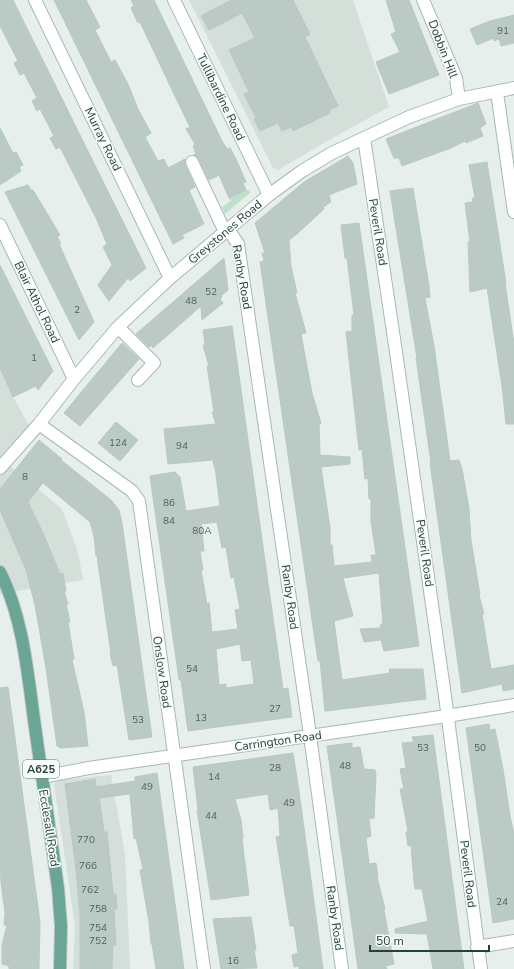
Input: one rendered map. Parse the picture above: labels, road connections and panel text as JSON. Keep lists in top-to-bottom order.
{
  "streets": {
    "main road": ["A625", "Ecclesall Road"],
    "street": [
      "Dobbin Hill",
      "Tullibardine Road",
      "Murray Road",
      "Greystones Road",
      "Peveril Road",
      "Ranby Road",
      "Blair Athol Road",
      "Onslow Road",
      "Carrington Road"
    ]
  },
  "crossings": [
    ["Dobbin Hill", "Greystones Road"],
    ["Tullibardine Road", "Greystones Road"],
    ["Murray Road", "Greystones Road"],
    ["Greystones Road", "Peveril Road"],
    ["Greystones Road", "Ranby Road"],
    ["Greystones Road", "Blair Athol Road"],
    ["Greystones Road", "Onslow Road"],
    ["Peveril Road", "Carrington Road"],
    ["Ranby Road", "Carrington Road"],
    ["Onslow Road", "Carrington Road"],
    ["Carrington Road", "Ecclesall Road"]
  ],
  "house_numbers": [
    "91",
    "52",
    "48",
    "2",
    "1",
    "124",
    "94",
    "8",
    "86",
    "84",
    "80A",
    "54",
    "27",
    "13",
    "53",
    "53",
    "50",
    "48",
    "28",
    "14",
    "49",
    "49",
    "44",
    "770",
    "766",
    "762",
    "24",
    "758",
    "754",
    "752",
    "16"
  ],
  "scale_bar": "50 m"
}
